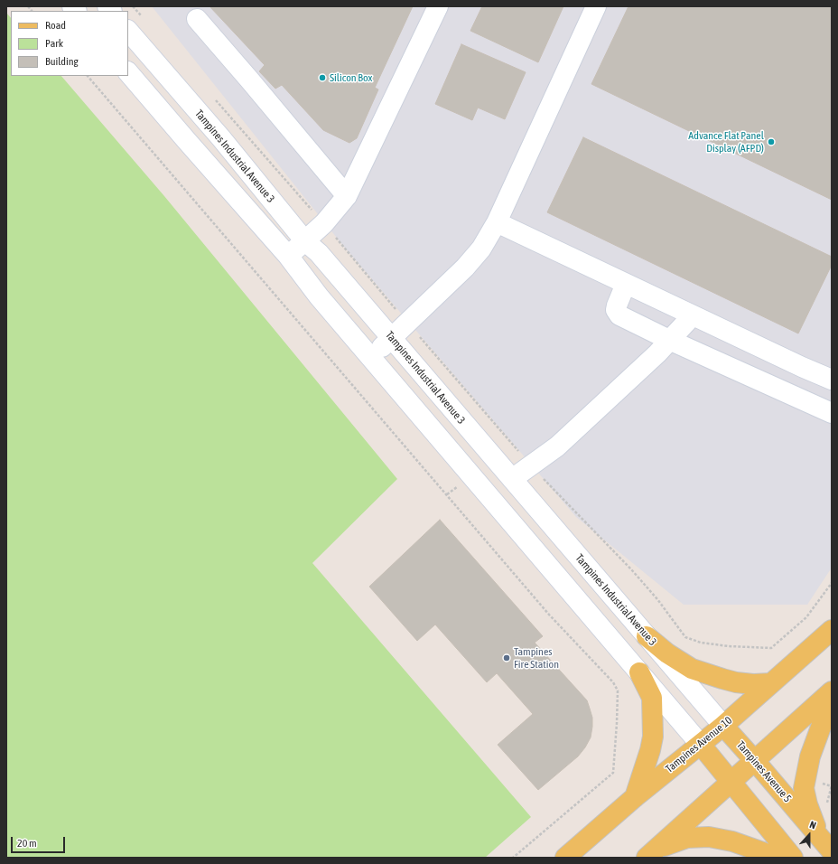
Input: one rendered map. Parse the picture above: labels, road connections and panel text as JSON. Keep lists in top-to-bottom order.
{
  "streets": {
    "main road": ["Tampines Avenue 10", "Tampines Avenue 5"],
    "street": ["Tampines Industrial Avenue 3"]
  },
  "crossings": [
    ["Tampines Industrial Avenue 3", "Tampines Avenue 10"],
    ["Tampines Industrial Avenue 3", "Tampines Avenue 5"],
    ["Tampines Avenue 10", "Tampines Avenue 5"]
  ],
  "places": ["Silicon Box", "Advance Flat Panel Display (AFPD)", "Tampines Fire Station"],
  "legend": ["Road", "Park", "Building"],
  "scale_bar": "20 m",
  "north": "top"
}
